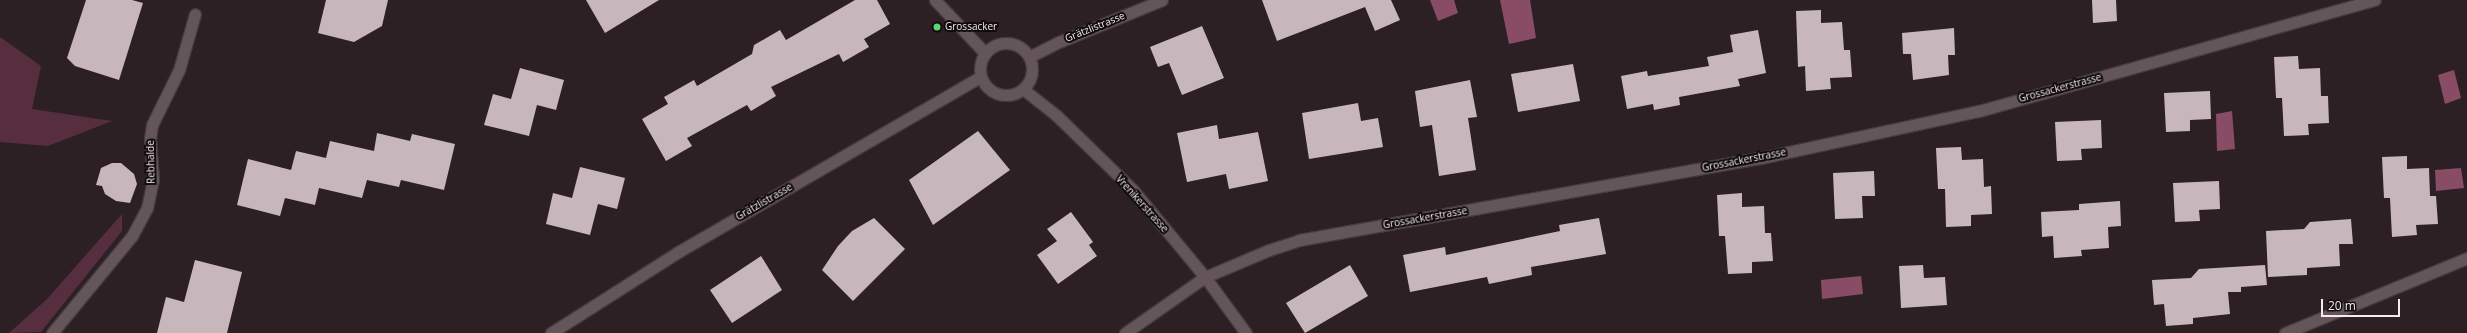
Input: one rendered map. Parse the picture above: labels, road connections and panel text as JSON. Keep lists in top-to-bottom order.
{
  "streets": {
    "street": [
      "Grätzlistrasse",
      "Grossackerstrasse",
      "Rebhalde",
      "Vrenikerstrasse"
    ]
  },
  "crossings": [
    ["Grätzlistrasse", "Vrenikerstrasse"],
    ["Grossackerstrasse", "Vrenikerstrasse"]
  ],
  "places": ["Grossacker"],
  "scale_bar": "20 m"
}
